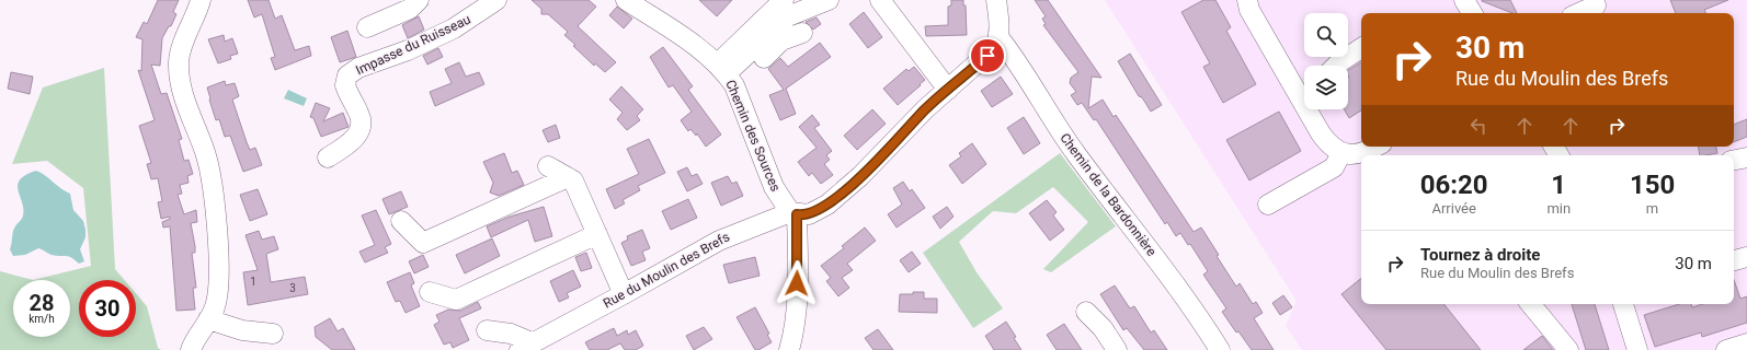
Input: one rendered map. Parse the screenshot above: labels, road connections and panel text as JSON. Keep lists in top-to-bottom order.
{
  "streets": {
    "street": [
      "Impasse du Ruisseau",
      "Chemin des Sources",
      "Chemin de la Bardonnière",
      "Rue du Moulin des Brefs"
    ]
  },
  "crossings": [
    ["Chemin des Sources", "Rue du Moulin des Brefs"],
    ["Chemin de la Bardonnière", "Rue du Moulin des Brefs"]
  ],
  "house_numbers": ["1", "3"],
  "page": {
    "turn": ["30 m", "Rue du Moulin des Brefs"],
    "eta": [
      "06:20",
      "Arrivée",
      "1",
      "min",
      "150",
      "m"
    ],
    "list": [
      {
        "name": "Tournez à droite",
        "note": "Rue du Moulin des Brefs",
        "value": "30 m"
      }
    ],
    "speed": "28 km/h",
    "limit": "30"
  }
}
